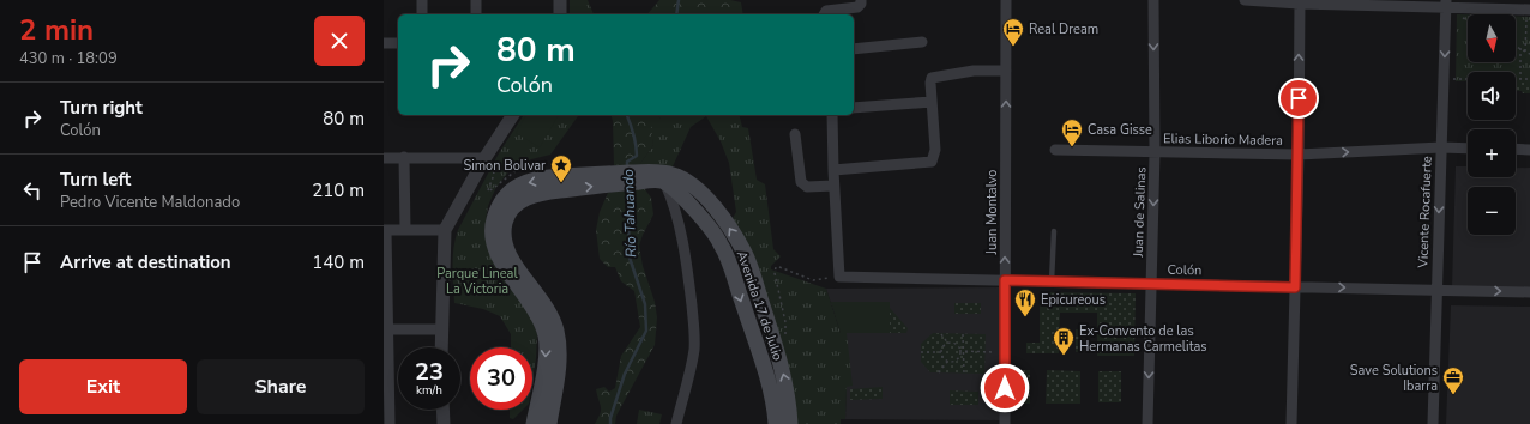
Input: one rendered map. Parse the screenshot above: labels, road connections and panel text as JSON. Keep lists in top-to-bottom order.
{
  "streets": {
    "main road": ["Avenida 17 de Julio"],
    "street": [
      "Elias Liborio Madera",
      "Juan Montalvo",
      "Juan de Salinas",
      "Vicente Rocafuerte",
      "Colón"
    ]
  },
  "crossings": [
    ["Elias Liborio Madera", "Juan de Salinas"],
    ["Elias Liborio Madera", "Vicente Rocafuerte"],
    ["Juan Montalvo", "Colón"],
    ["Juan de Salinas", "Colón"],
    ["Vicente Rocafuerte", "Colón"]
  ],
  "one_way": ["Juan Montalvo", "Juan de Salinas", "Vicente Rocafuerte"],
  "water": ["Río Tahuando"],
  "parks": ["Parque Lineal La Victoria"],
  "places": {
    "hotel": ["Real Dream", "Casa Gisse"],
    "place": ["Simon Bolivar"],
    "restaurant": ["Epicureous"],
    "building": ["Ex-Convento de las Hermanas Carmelitas"],
    "office": ["Save Solutions Ibarra"]
  },
  "north": "bottom",
  "page": {
    "heading": ["2 min", "430 m · 18:09"],
    "map_buttons": ["+", "−"],
    "turn": ["80 m", "Colón"],
    "list": [
      {
        "name": "Turn right",
        "note": "Colón",
        "value": "80 m"
      },
      {
        "name": "Turn left",
        "note": "Pedro Vicente Maldonado",
        "value": "210 m"
      },
      {
        "name": "Arrive at destination",
        "value": "140 m"
      }
    ],
    "speed": "23 km/h",
    "limit": "30",
    "buttons": ["Exit", "Share"]
  }
}
